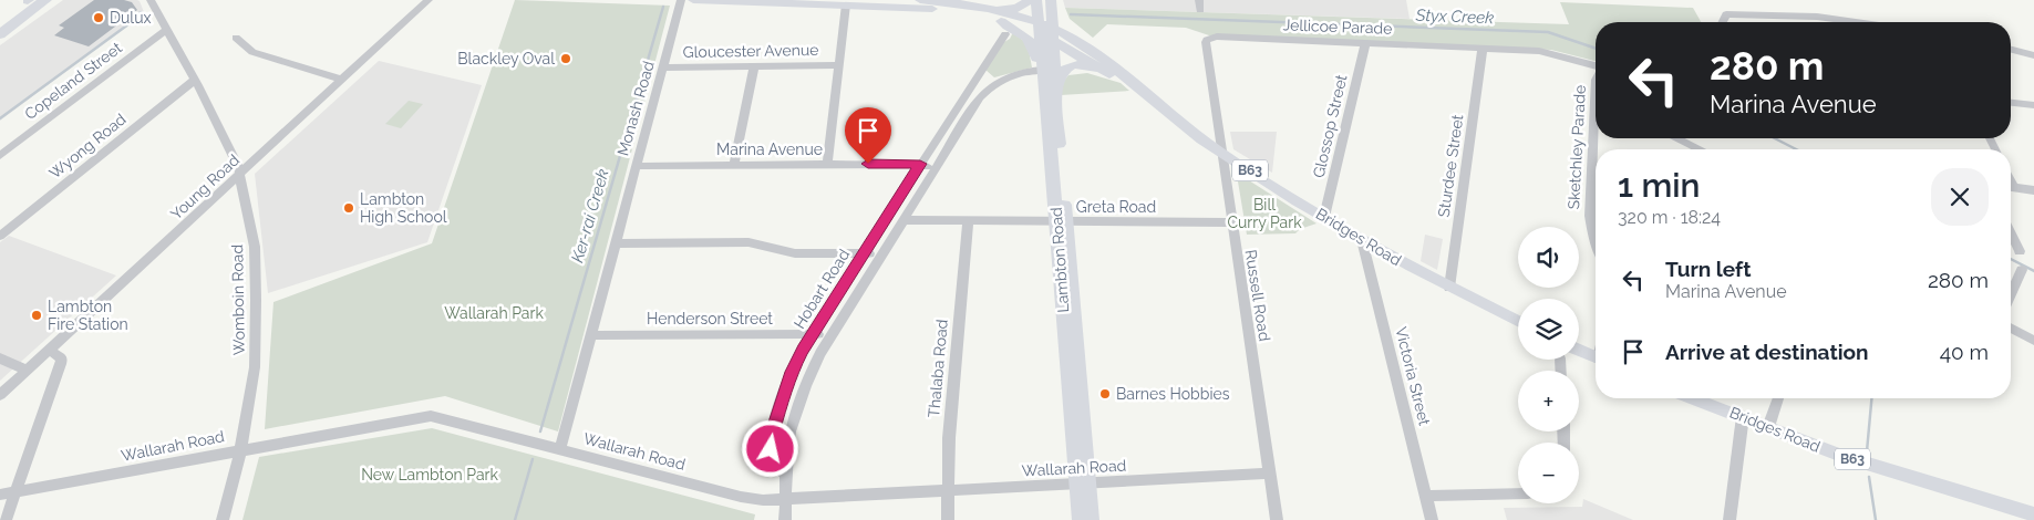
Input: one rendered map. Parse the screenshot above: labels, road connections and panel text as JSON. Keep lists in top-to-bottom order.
{
  "streets": {
    "main road": ["B63", "Bridges Road", "Lambton Road"],
    "street": [
      "Jellicoe Parade",
      "Gloucester Avenue",
      "Copeland Street",
      "Monash Road",
      "Glossop Street",
      "Wyong Road",
      "Sketchley Parade",
      "Marina Avenue",
      "Sturdee Street",
      "Young Road",
      "Greta Road",
      "Hobart Road",
      "Russell Road",
      "Womboin Road",
      "Henderson Street",
      "Thalaba Road",
      "Victoria Street",
      "Wallarah Road"
    ]
  },
  "crossings": [
    ["Jellicoe Parade", "Glossop Street"],
    ["Jellicoe Parade", "Sturdee Street"],
    ["Jellicoe Parade", "Russell Road"],
    ["Gloucester Avenue", "Monash Road"],
    ["Copeland Street", "Womboin Road"],
    ["Monash Road", "Marina Avenue"],
    ["Monash Road", "Henderson Street"],
    ["Monash Road", "Wallarah Road"],
    ["Glossop Street", "Bridges Road"],
    ["Wyong Road", "Womboin Road"],
    ["Marina Avenue", "Hobart Road"],
    ["Sturdee Street", "Bridges Road"],
    ["B63", "Bridges Road"],
    ["B63", "Lambton Road"],
    ["Young Road", "Womboin Road"],
    ["Greta Road", "Lambton Road"],
    ["Greta Road", "Russell Road"],
    ["Greta Road", "Thalaba Road"],
    ["Bridges Road", "Lambton Road"],
    ["Bridges Road", "Russell Road"],
    ["Bridges Road", "Victoria Street"],
    ["Lambton Road", "Wallarah Road"],
    ["Hobart Road", "Henderson Street"],
    ["Russell Road", "Wallarah Road"],
    ["Womboin Road", "Wallarah Road"],
    ["Thalaba Road", "Wallarah Road"]
  ],
  "water": ["Styx Creek", "Ker-rai Creek"],
  "parks": ["Bill Curry Park", "Wallarah Park", "New Lambton Park"],
  "places": [
    "Dulux",
    "Blackley Oval",
    "Lambton High School",
    "Lambton Fire Station",
    "Barnes Hobbies"
  ],
  "page": {
    "turn": ["280 m", "Marina Avenue"],
    "heading": ["1 min", "320 m · 18:24"],
    "map_buttons": ["+", "−"],
    "list": [
      {
        "name": "Turn left",
        "note": "Marina Avenue",
        "value": "280 m"
      },
      {
        "name": "Arrive at destination",
        "value": "40 m"
      }
    ]
  }
}
